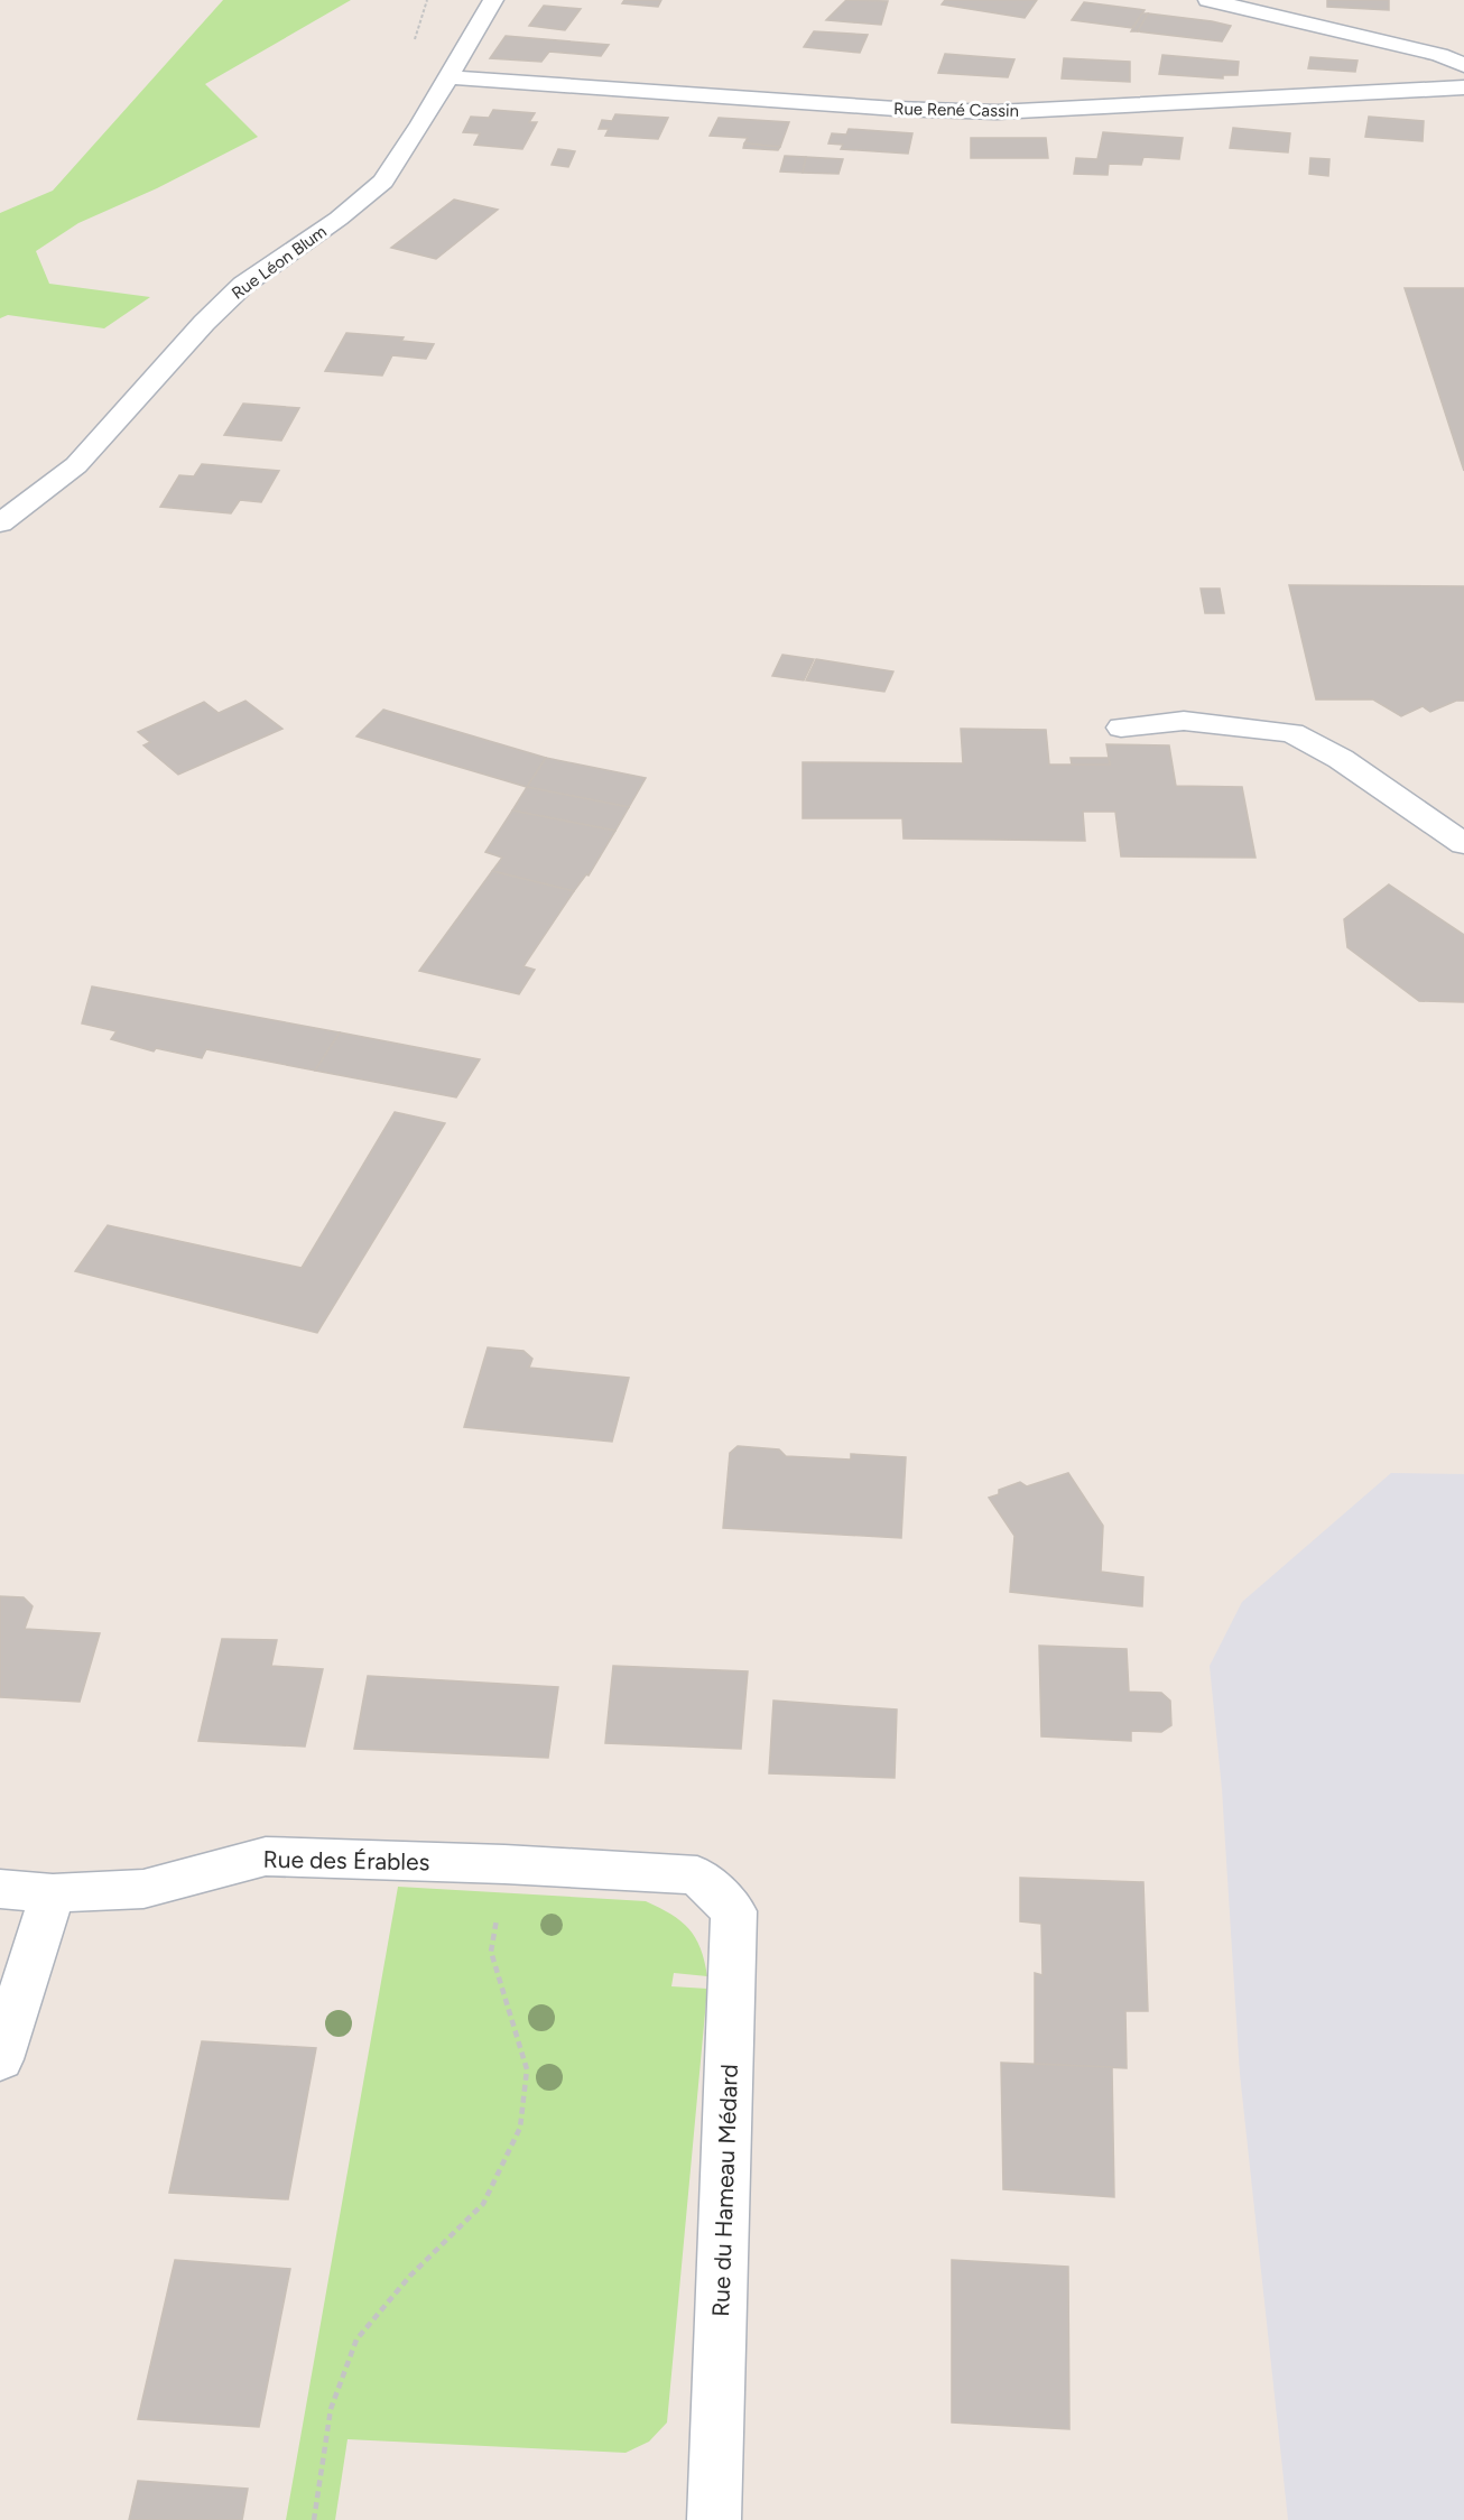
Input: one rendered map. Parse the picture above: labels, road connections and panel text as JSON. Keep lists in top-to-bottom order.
{
  "streets": {
    "street": [
      "Rue René Cassin",
      "Rue Léon Blum",
      "Rue des Érables",
      "Rue du Hameau Médard"
    ]
  },
  "crossings": [
    ["Rue René Cassin", "Rue Léon Blum"],
    ["Rue des Érables", "Rue du Hameau Médard"]
  ]
}
